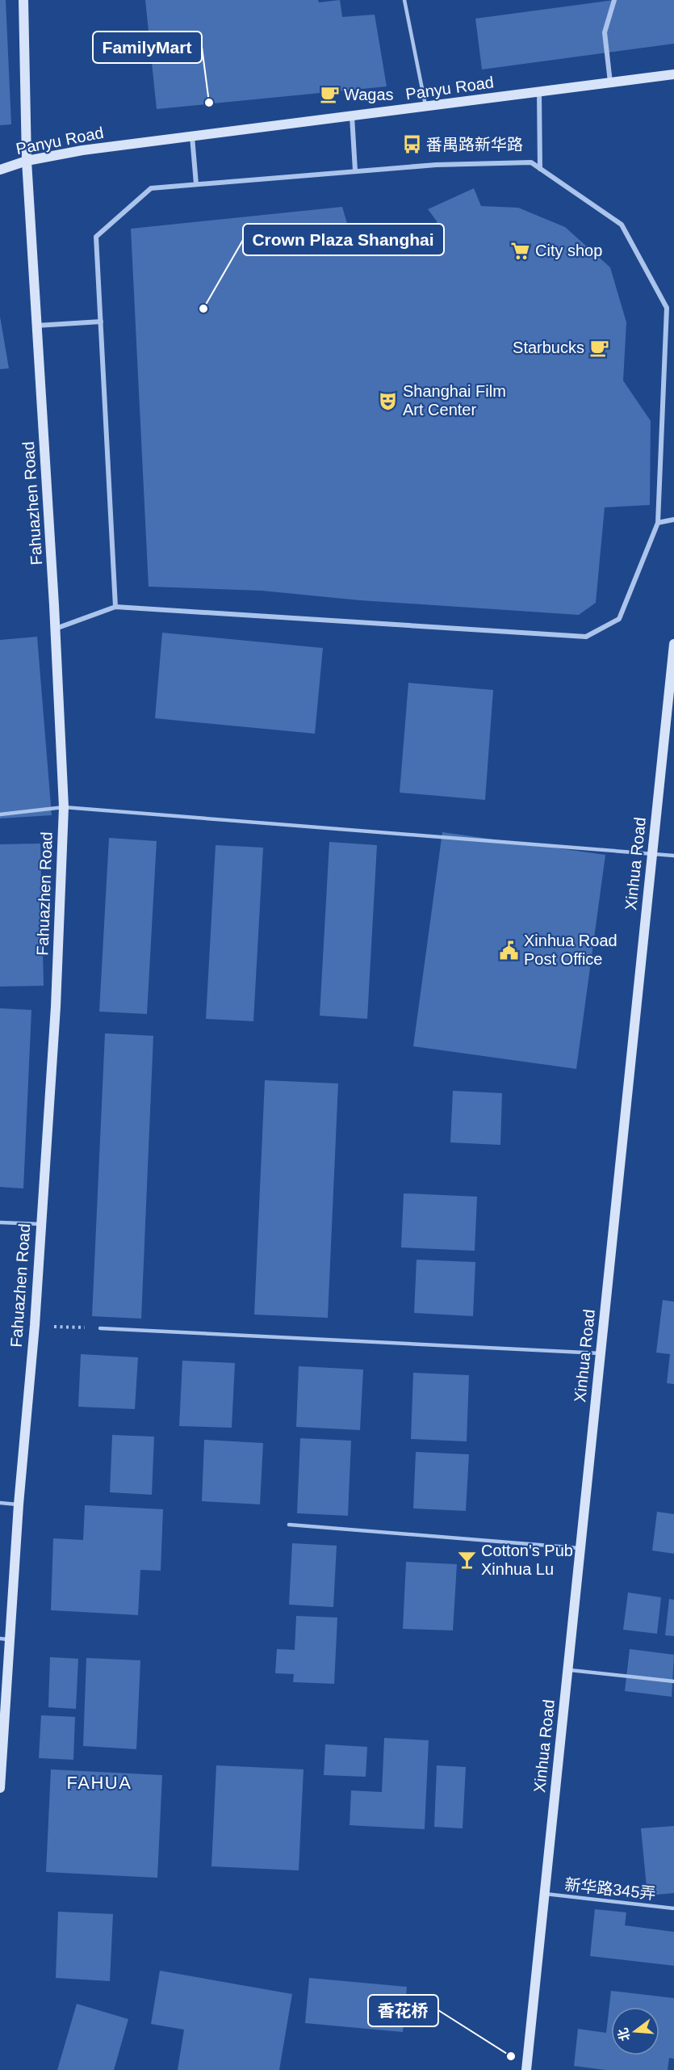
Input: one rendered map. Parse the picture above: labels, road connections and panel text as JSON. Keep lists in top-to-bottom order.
{
  "streets": {
    "street": ["Panyu Road", "Fahuazhen Road", "Xinhua Road"],
    "lane": ["新华路345弄"]
  },
  "crossings": [
    ["Panyu Road", "Fahuazhen Road"],
    ["Xinhua Road", "新华路345弄"]
  ],
  "districts": ["FAHUA"],
  "places": {
    "cafe": ["Wagas", "Starbucks"],
    "other": ["FamilyMart", "Crown Plaza Shanghai", "香花桥"],
    "bus stop": ["番禺路新华路"],
    "supermarket": ["City shop"],
    "theatre": ["Shanghai Film Art Center"],
    "public building": ["Xinhua Road Post Office"],
    "bar": ["Cotton's Pub Xinhua Lu"]
  },
  "north": "left"
}
